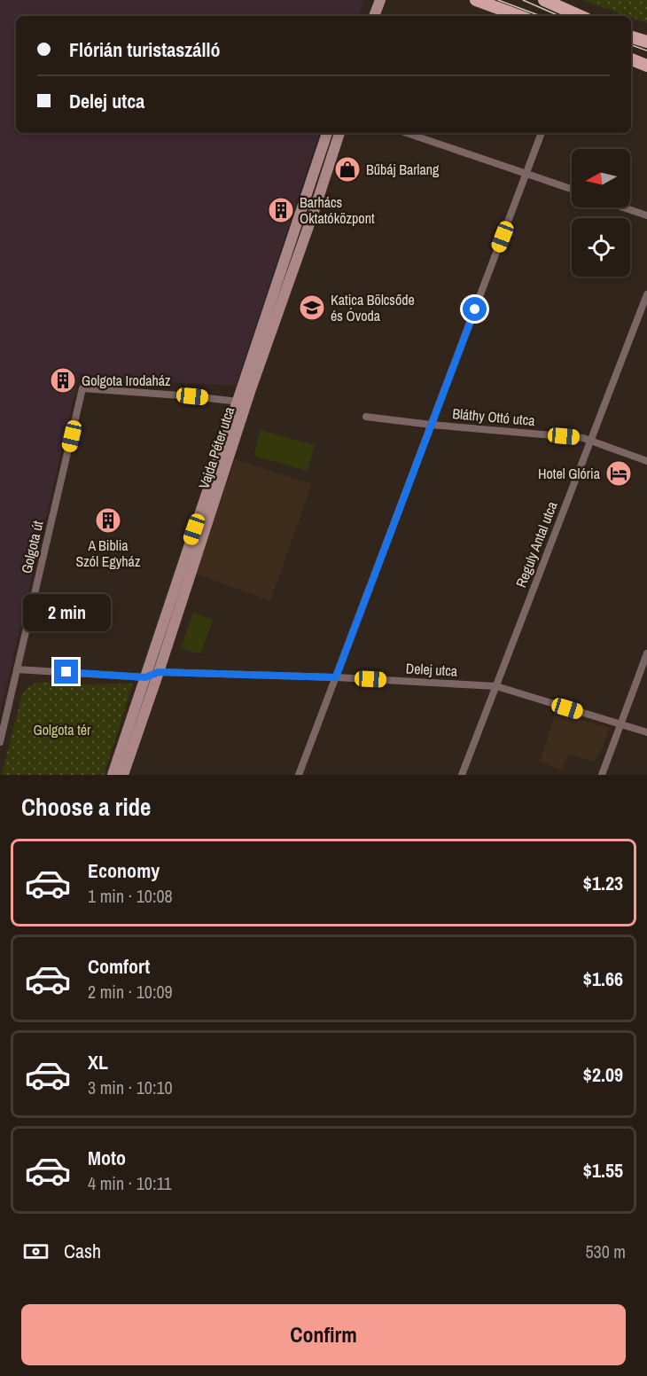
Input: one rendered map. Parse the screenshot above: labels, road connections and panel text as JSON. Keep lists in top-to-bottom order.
{
  "streets": {
    "street": [
      "Bláthy Ottó utca",
      "Vajda Péter utca",
      "Reguly Antal utca",
      "Golgota út",
      "Delej utca"
    ]
  },
  "crossings": [
    ["Bláthy Ottó utca", "Reguly Antal utca"],
    ["Vajda Péter utca", "Golgota út"],
    ["Vajda Péter utca", "Delej utca"],
    ["Reguly Antal utca", "Delej utca"],
    ["Golgota út", "Delej utca"]
  ],
  "parks": ["Golgota tér"],
  "places": {
    "shop": ["Bűbáj Barlang"],
    "building": ["Barhács Oktatóközpont", "Golgota Irodaház", "A Biblia Szól Egyház"],
    "school or university": ["Katica Bölcsőde és Óvoda"],
    "hotel": ["Hotel Glória"]
  },
  "north": "left",
  "page": {
    "banner": ["Flórián turistaszálló", "Delej utca"],
    "bubble": "2 min",
    "heading": "Choose a ride",
    "list": [
      {
        "name": "Economy",
        "note": "1 min · 10:08",
        "value": "$1.23"
      },
      {
        "name": "Comfort",
        "note": "2 min · 10:09",
        "value": "$1.66"
      },
      {
        "name": "XL",
        "note": "3 min · 10:10",
        "value": "$2.09"
      },
      {
        "name": "Moto",
        "note": "4 min · 10:11",
        "value": "$1.55"
      }
    ],
    "pay": ["Cash", "530 m"],
    "buttons": "Confirm"
  }
}
